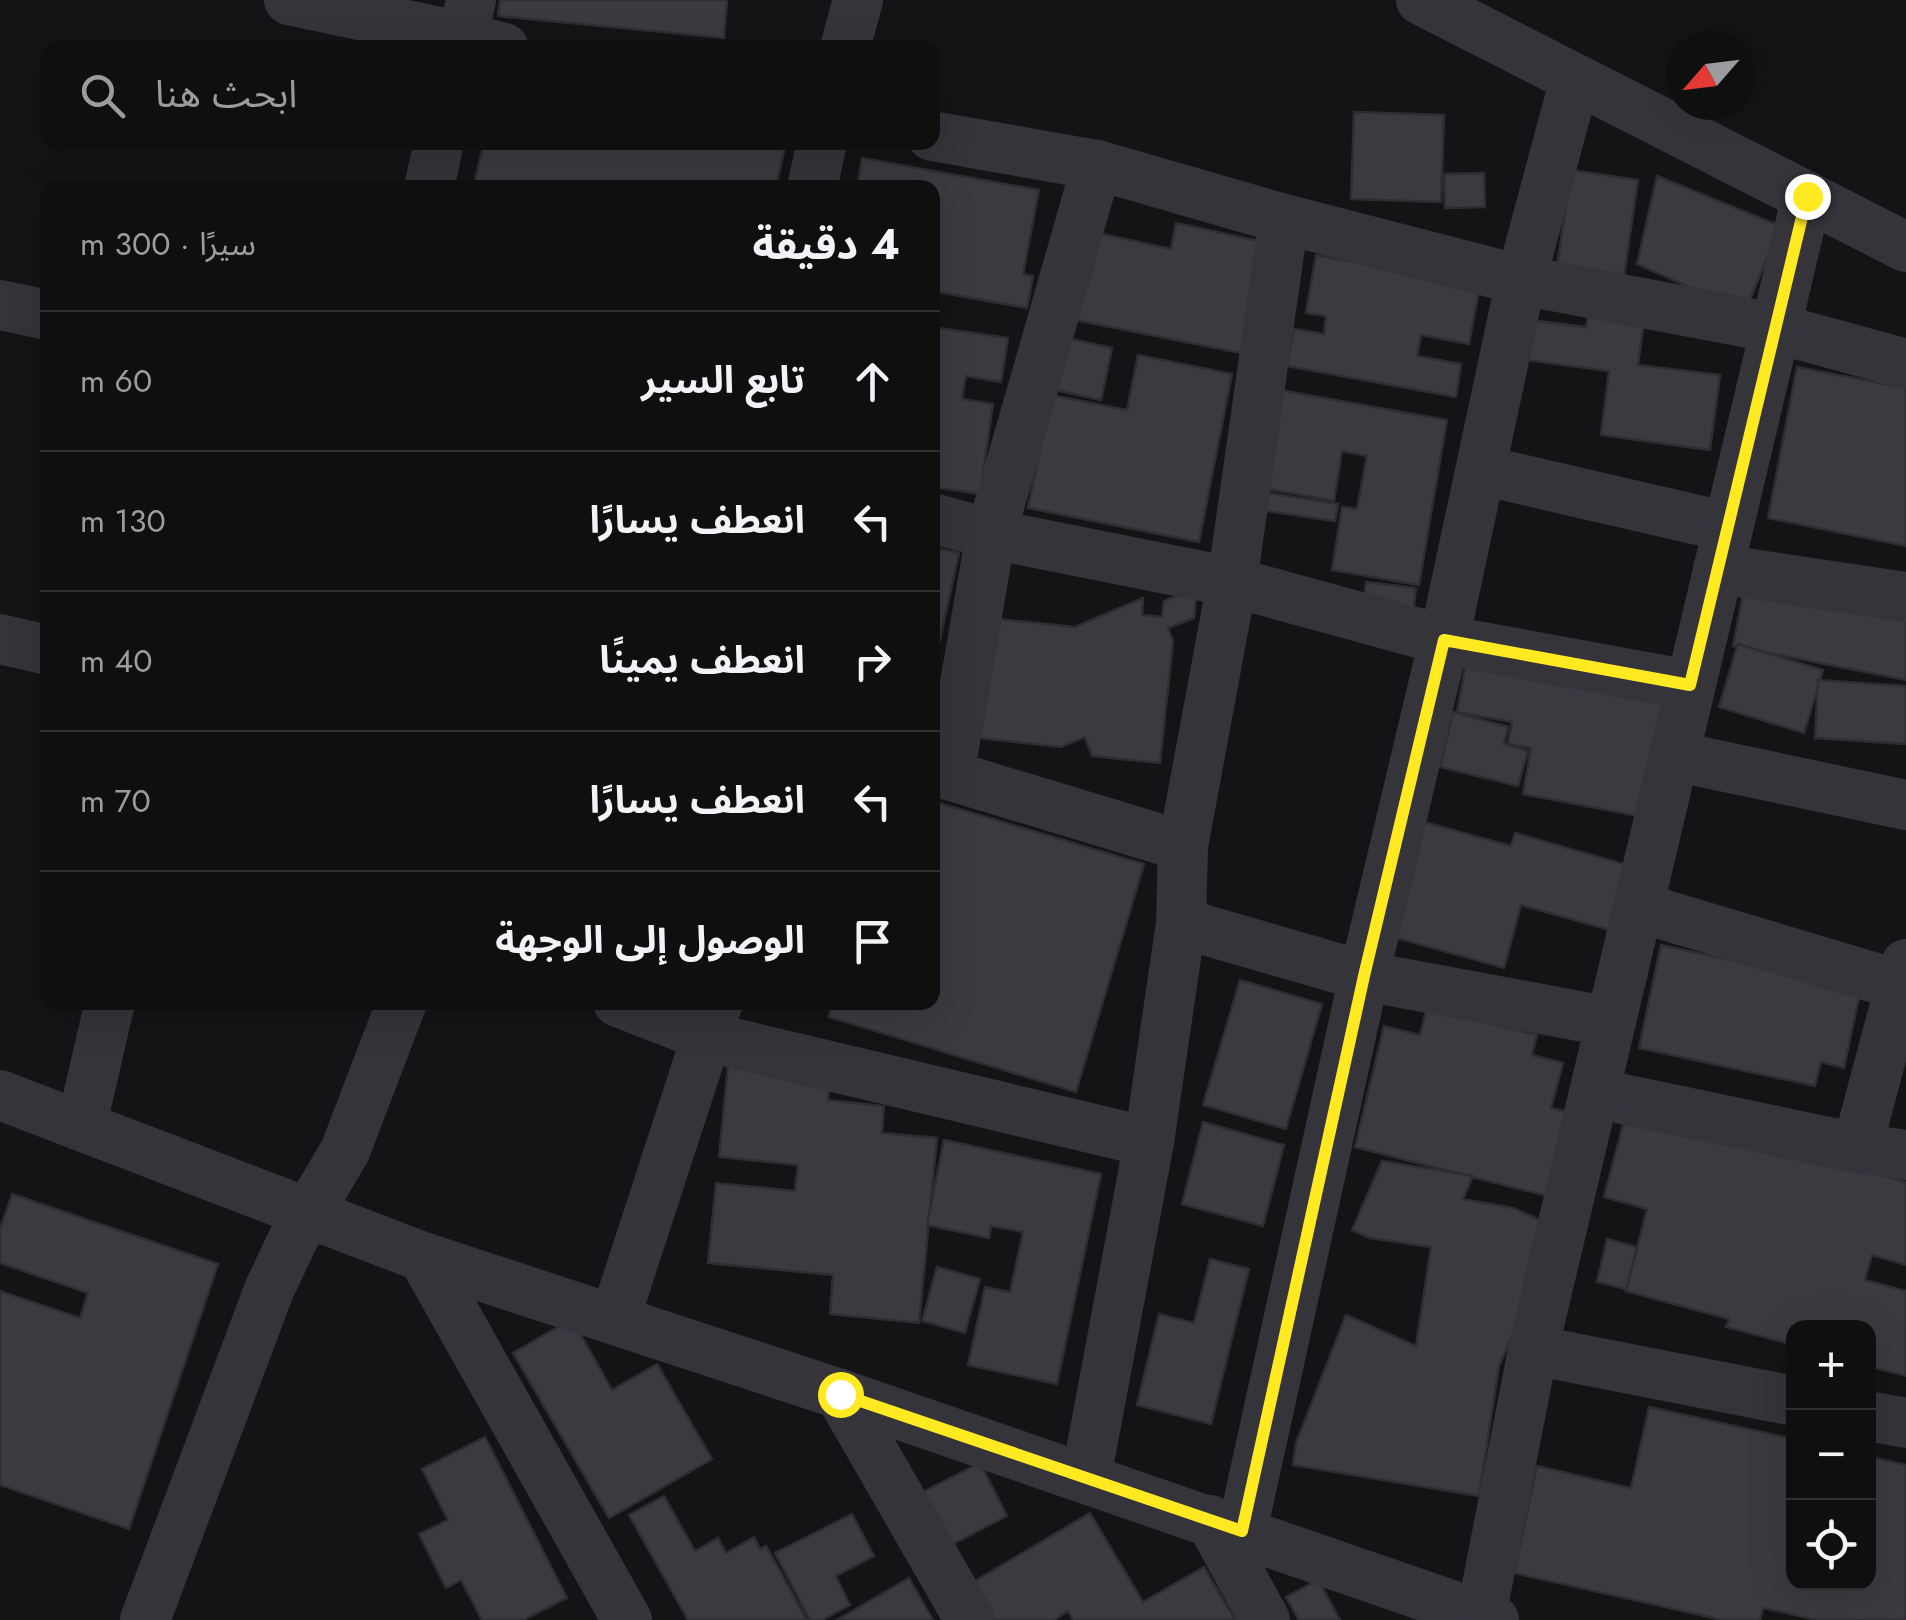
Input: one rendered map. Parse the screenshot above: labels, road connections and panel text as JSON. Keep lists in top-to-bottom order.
{
  "north": "bottom left",
  "page": {
    "search": "ابحث هنا",
    "heading": ["4 دقيقة", "سيرًا · 300 m"],
    "list": [
      ["تابع السير", "60 m"],
      ["انعطف يسارًا", "130 m"],
      ["انعطف يمينًا", "40 m"],
      ["انعطف يسارًا", "70 m"],
      "الوصول إلى الوجهة"
    ],
    "map_buttons": ["+", "−"]
  }
}
